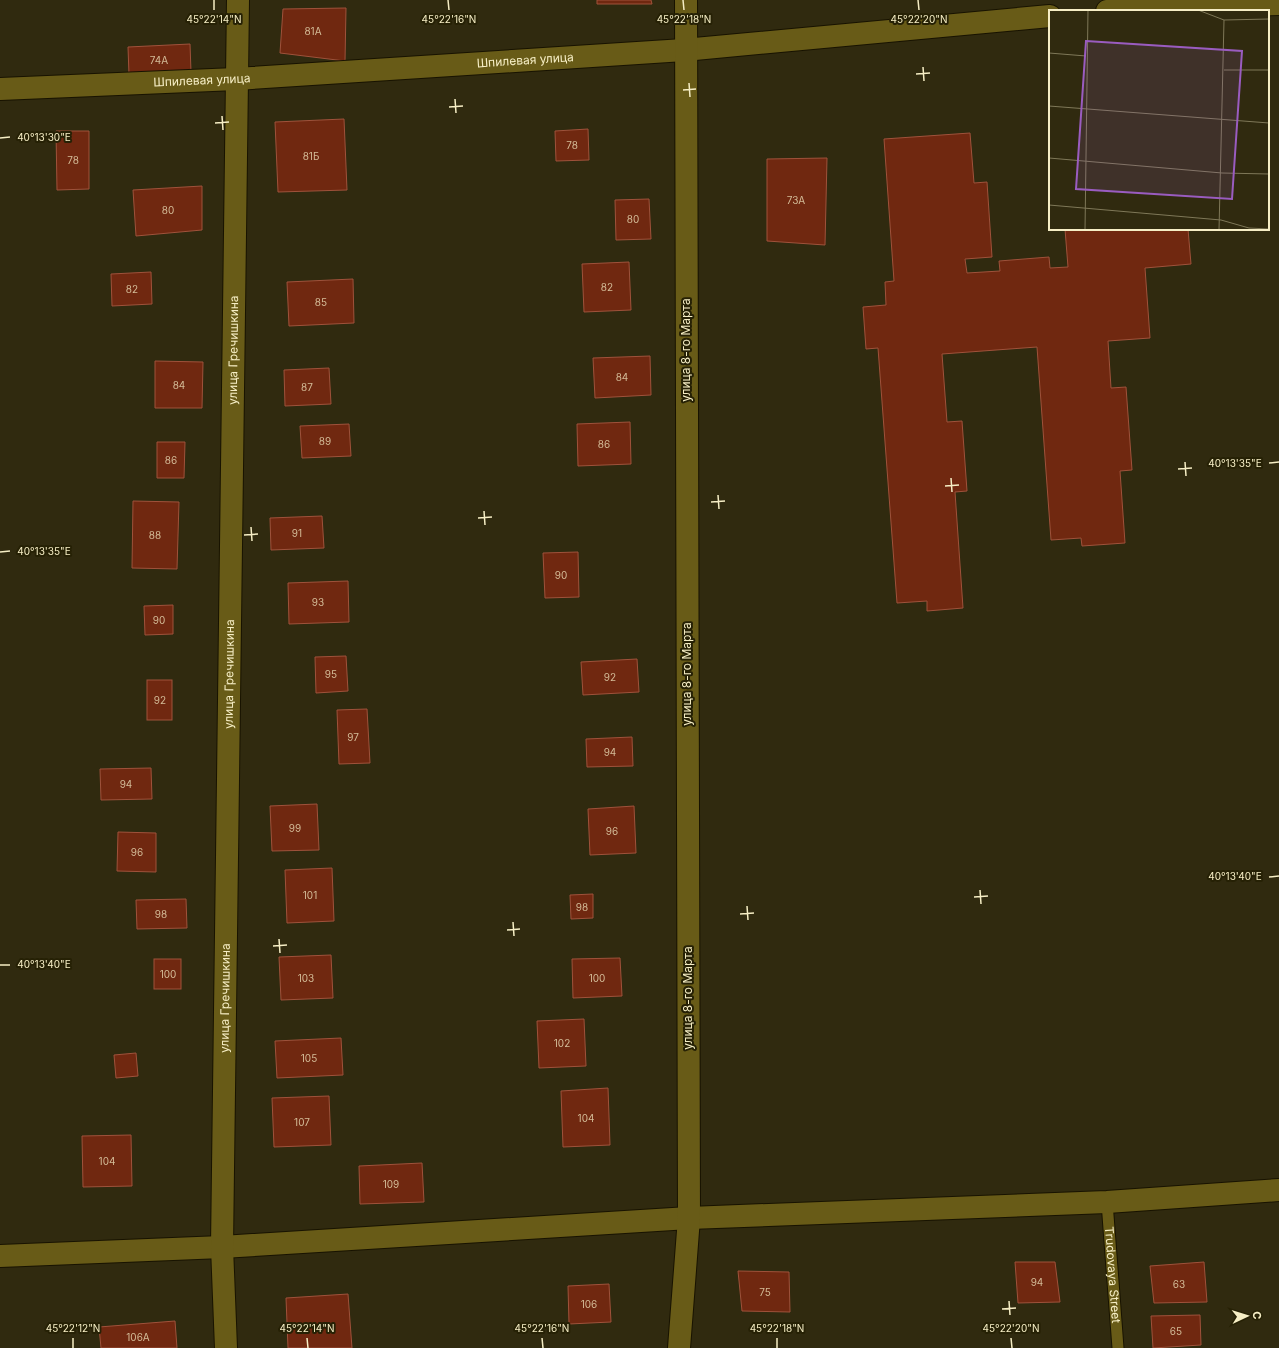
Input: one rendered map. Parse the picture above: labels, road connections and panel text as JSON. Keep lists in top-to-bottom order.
{
  "streets": {
    "street": ["Шпилевая улица", "улица Гречишкина", "улица 8-го Марта"],
    "lane": ["Trudovaya Street"]
  },
  "crossings": [
    ["Шпилевая улица", "улица Гречишкина"],
    ["Шпилевая улица", "улица 8-го Марта"]
  ],
  "house_numbers": [
    "81А",
    "74А",
    "78",
    "81Б",
    "78",
    "73А",
    "80",
    "80",
    "82",
    "82",
    "85",
    "84",
    "84",
    "87",
    "89",
    "86",
    "86",
    "91",
    "88",
    "90",
    "93",
    "90",
    "95",
    "92",
    "92",
    "97",
    "94",
    "94",
    "99",
    "96",
    "96",
    "101",
    "98",
    "98",
    "100",
    "103",
    "100",
    "102",
    "105",
    "104",
    "107",
    "104",
    "109",
    "94",
    "63",
    "75",
    "106",
    "65",
    "106А"
  ],
  "north": "right",
  "coordinates": [
    "45°22'14\"N",
    "45°22'16\"N",
    "45°22'18\"N",
    "45°22'20\"N",
    "40°13'30\"E",
    "40°13'35\"E",
    "40°13'40\"E",
    "45°22'12\"N"
  ]
}
